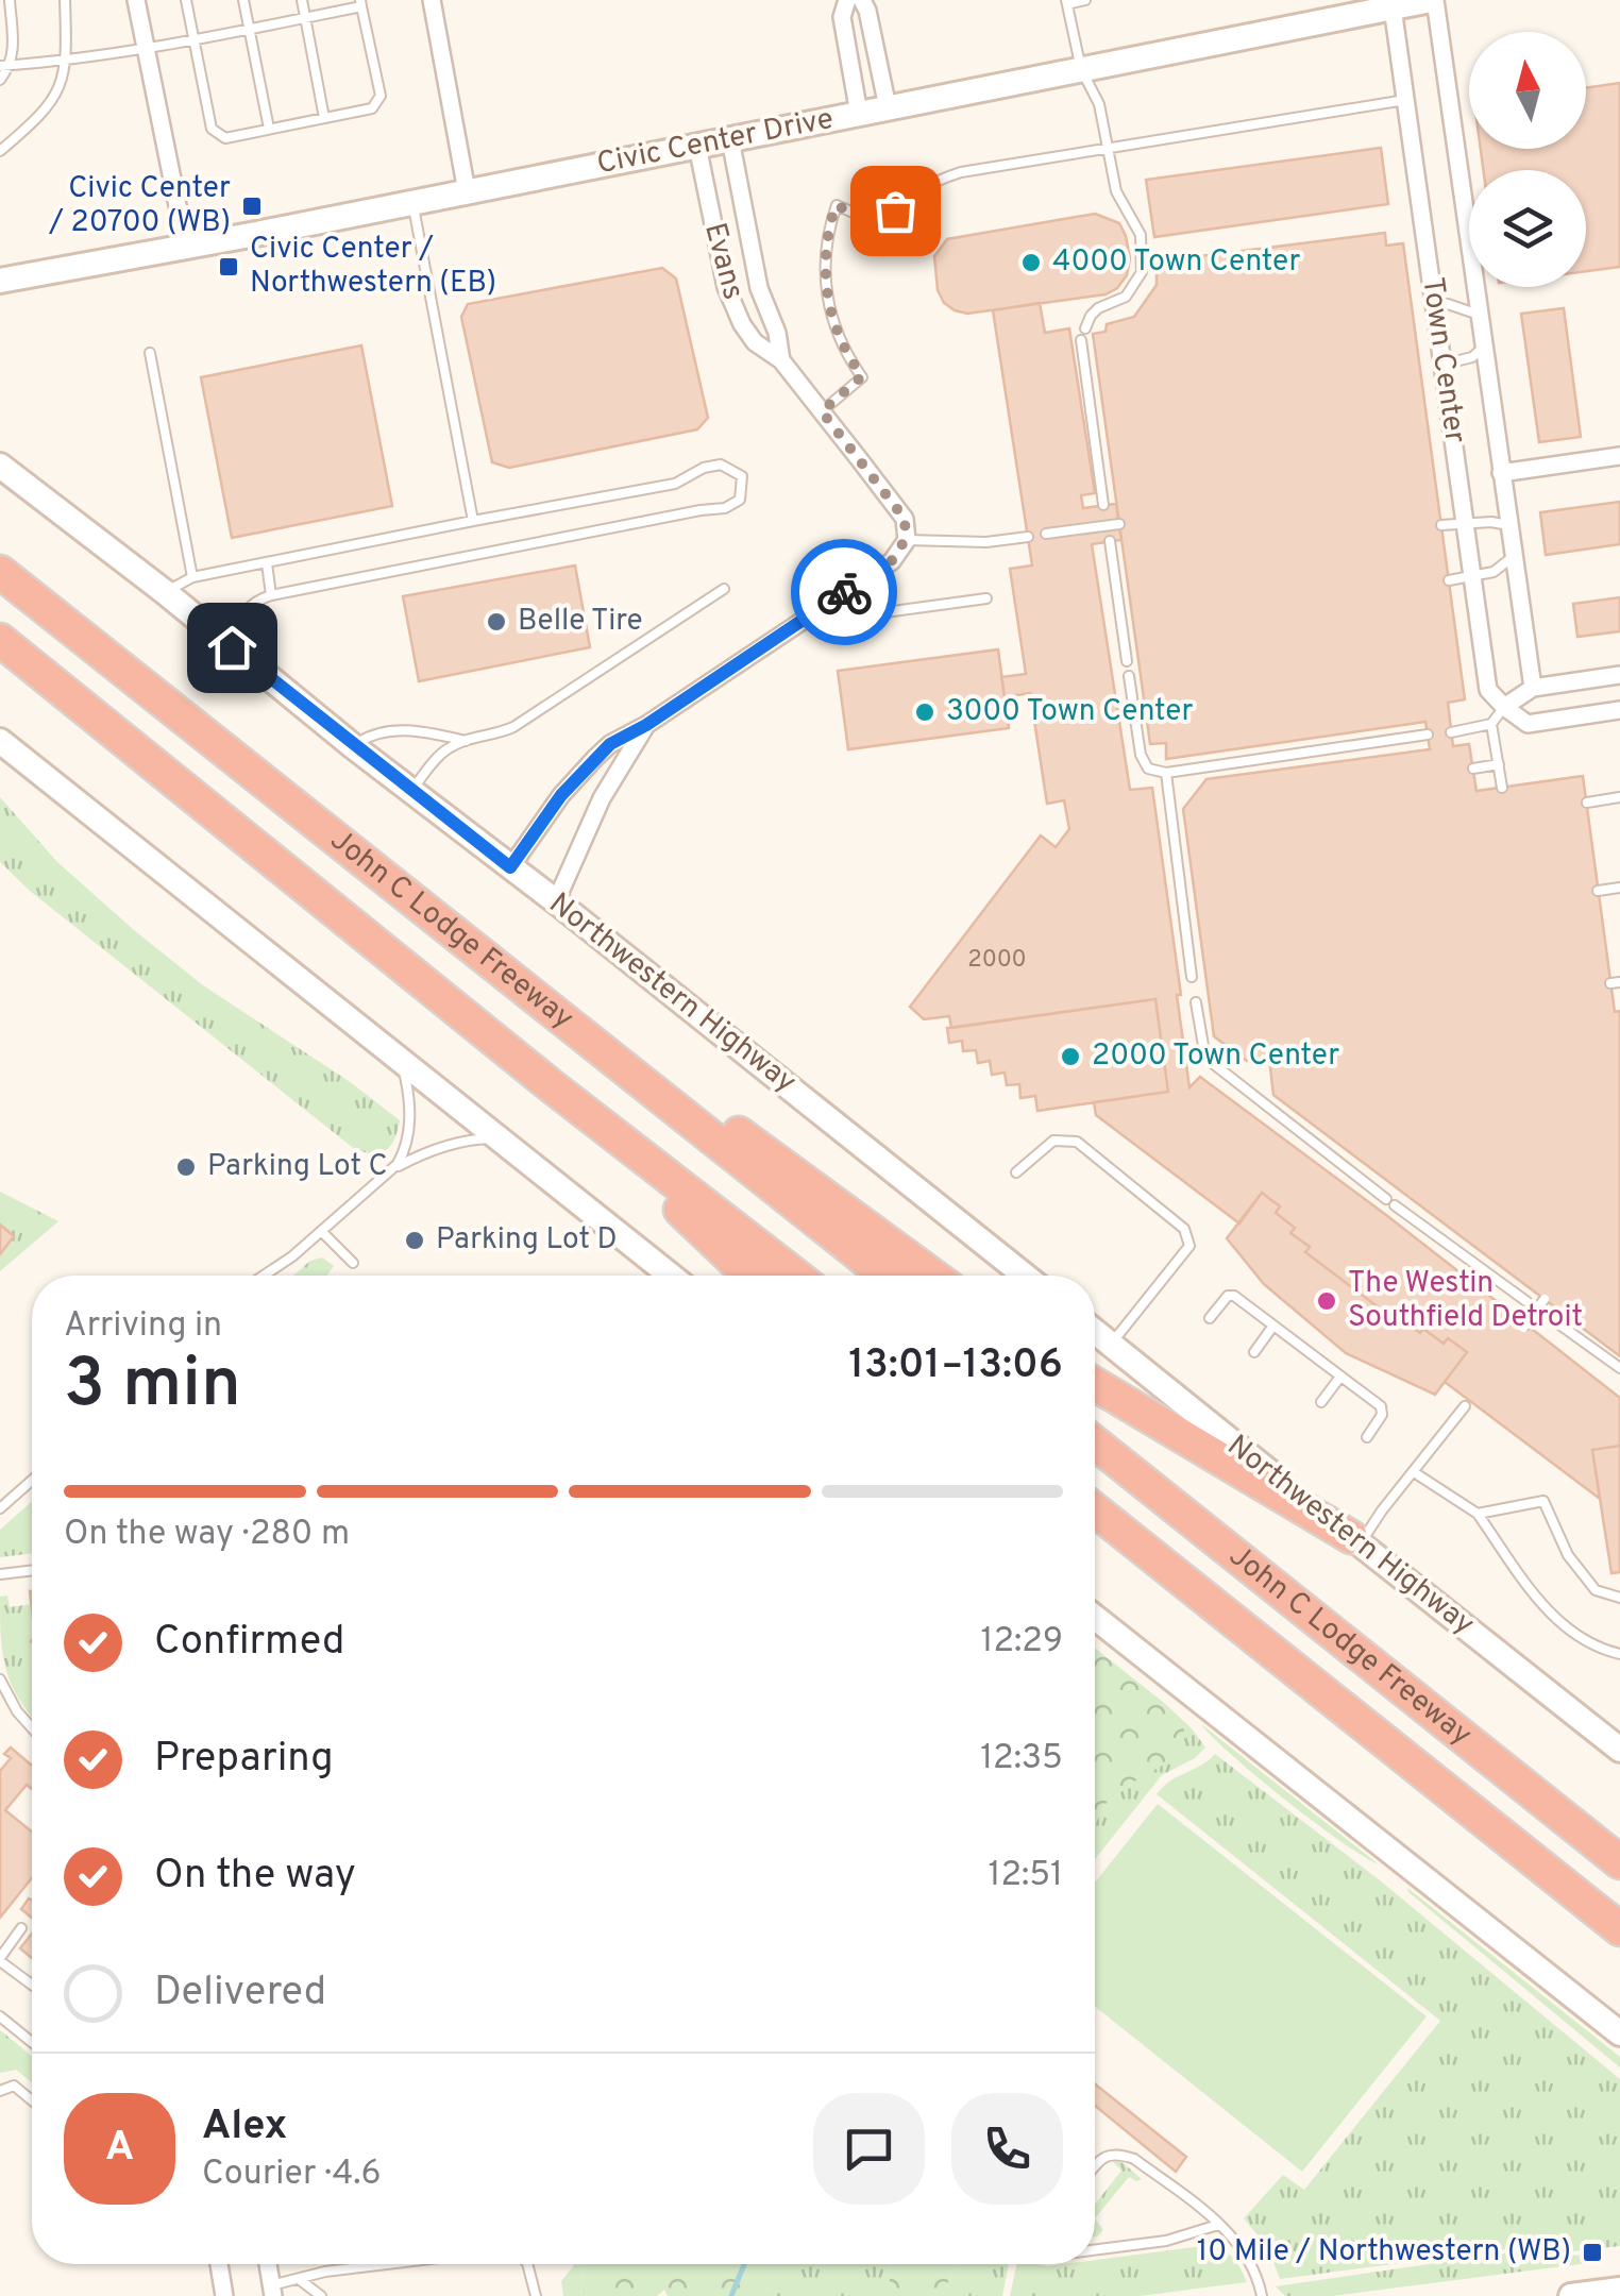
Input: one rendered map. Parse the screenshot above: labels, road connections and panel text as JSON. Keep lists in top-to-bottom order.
{
  "streets": {
    "highway": ["John C Lodge Freeway"],
    "main road": ["Civic Center Drive", "Northwestern Highway"],
    "street": ["Evans", "Town Center"]
  },
  "crossings": [
    ["Civic Center Drive", "Evans"],
    ["Civic Center Drive", "Town Center"]
  ],
  "places": {
    "transit": ["Civic Center / 20700 (WB)", "Civic Center / Northwestern (EB)", "10 Mile / Northwestern (WB)"],
    "other": [
      "4000 Town Center",
      "Belle Tire",
      "3000 Town Center",
      "2000 Town Center",
      "Parking Lot C",
      "Parking Lot D",
      "The Westin Southfield Detroit"
    ]
  },
  "house_numbers": ["2000"],
  "north": "top",
  "page": {
    "heading": ["3 min", "Arriving in", "13:01–13:06"],
    "panel": ["Alex", "Courier · 4.6"],
    "bar": "On the way · 280 m",
    "list": [
      ["Confirmed", "12:29"],
      ["Preparing", "12:35"],
      ["On the way", "12:51"],
      "Delivered"
    ],
    "round": "A"
  }
}
